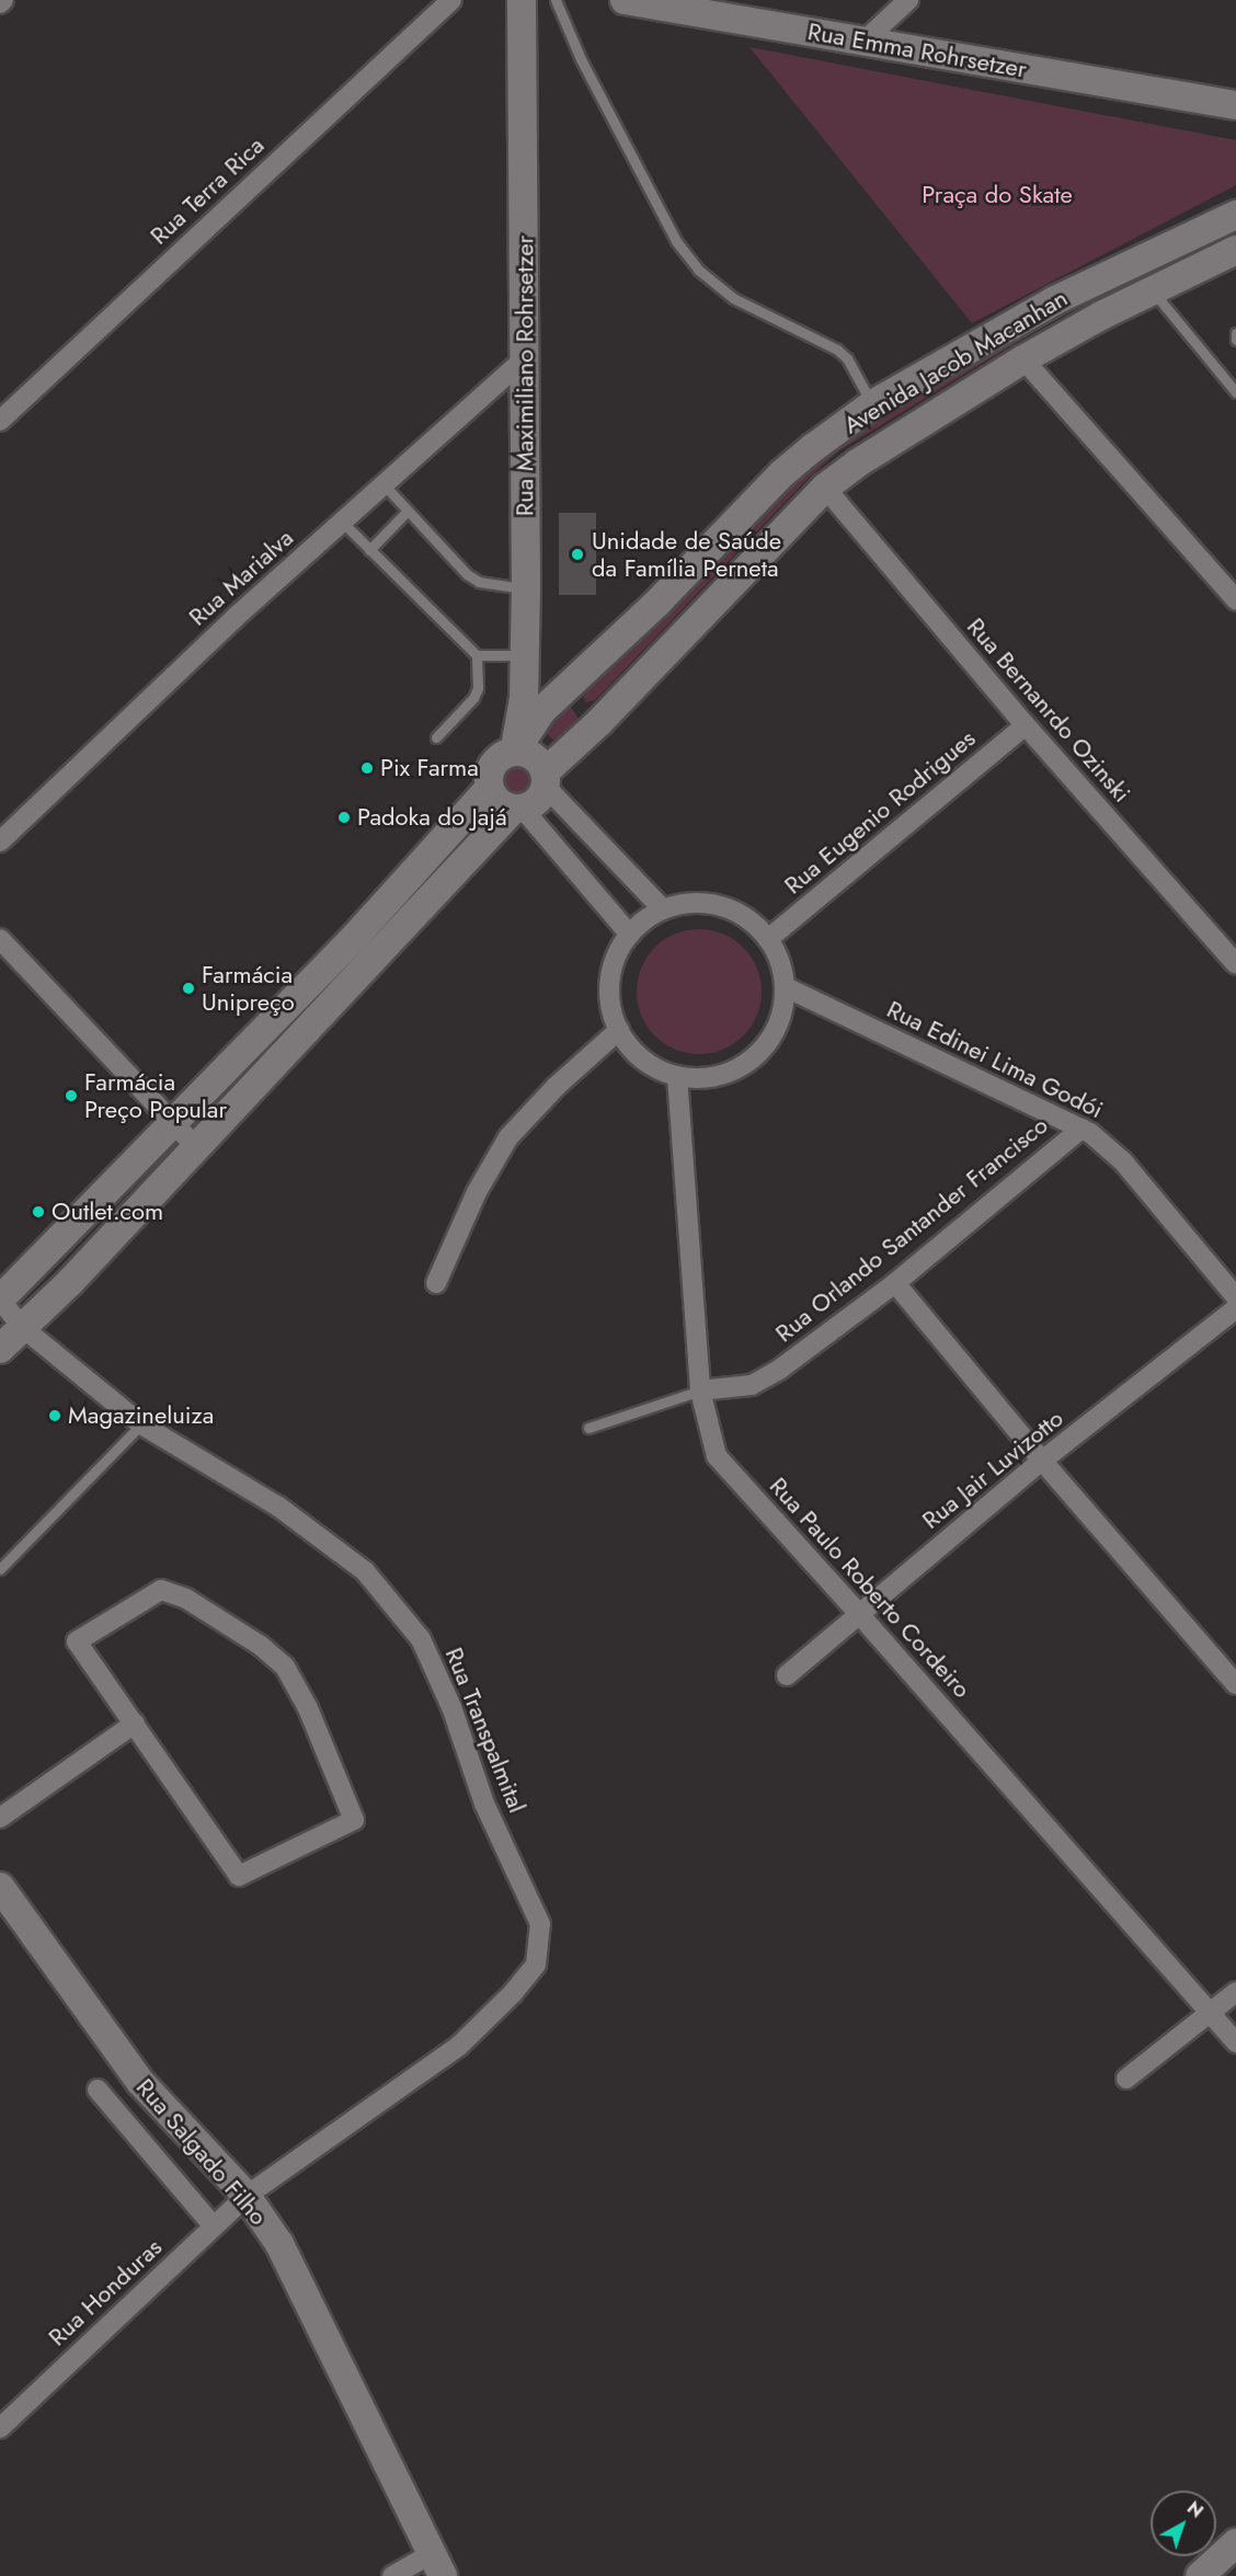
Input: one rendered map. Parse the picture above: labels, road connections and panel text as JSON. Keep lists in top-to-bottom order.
{
  "streets": {
    "main road": [
      "Rua Emma Rohrsetzer",
      "Avenida Jacob Macanhan",
      "Rua Maximiliano Rohrsetzer",
      "Rua Salgado Filho"
    ],
    "street": [
      "Rua Terra Rica",
      "Rua Marialva",
      "Rua Bernanrdo Ozinski",
      "Rua Eugenio Rodrigues",
      "Rua Edinei Lima Godói",
      "Rua Orlando Santander Francisco",
      "Rua Jair Luvizotto",
      "Rua Paulo Roberto Cordeiro",
      "Rua Transpalmital",
      "Rua Honduras"
    ]
  },
  "crossings": [
    ["Avenida Jacob Macanhan", "Rua Maximiliano Rohrsetzer"],
    ["Avenida Jacob Macanhan", "Rua Bernanrdo Ozinski"],
    ["Rua Maximiliano Rohrsetzer", "Rua Marialva"],
    ["Rua Bernanrdo Ozinski", "Rua Eugenio Rodrigues"],
    ["Rua Eugenio Rodrigues", "Rua Edinei Lima Godói"],
    ["Rua Eugenio Rodrigues", "Rua Paulo Roberto Cordeiro"],
    ["Rua Edinei Lima Godói", "Rua Orlando Santander Francisco"],
    ["Rua Edinei Lima Godói", "Rua Paulo Roberto Cordeiro"],
    ["Rua Orlando Santander Francisco", "Rua Paulo Roberto Cordeiro"],
    ["Rua Jair Luvizotto", "Rua Paulo Roberto Cordeiro"],
    ["Rua Transpalmital", "Rua Salgado Filho"],
    ["Rua Transpalmital", "Rua Honduras"],
    ["Rua Salgado Filho", "Rua Honduras"]
  ],
  "parks": ["Praça do Skate"],
  "places": [
    "Unidade de Saúde da Família Perneta",
    "Pix Farma",
    "Padoka do Jajá",
    "Farmácia Unipreço",
    "Farmácia Preço Popular",
    "Outlet.com",
    "Magazineluiza"
  ],
  "north": "top right"
}
